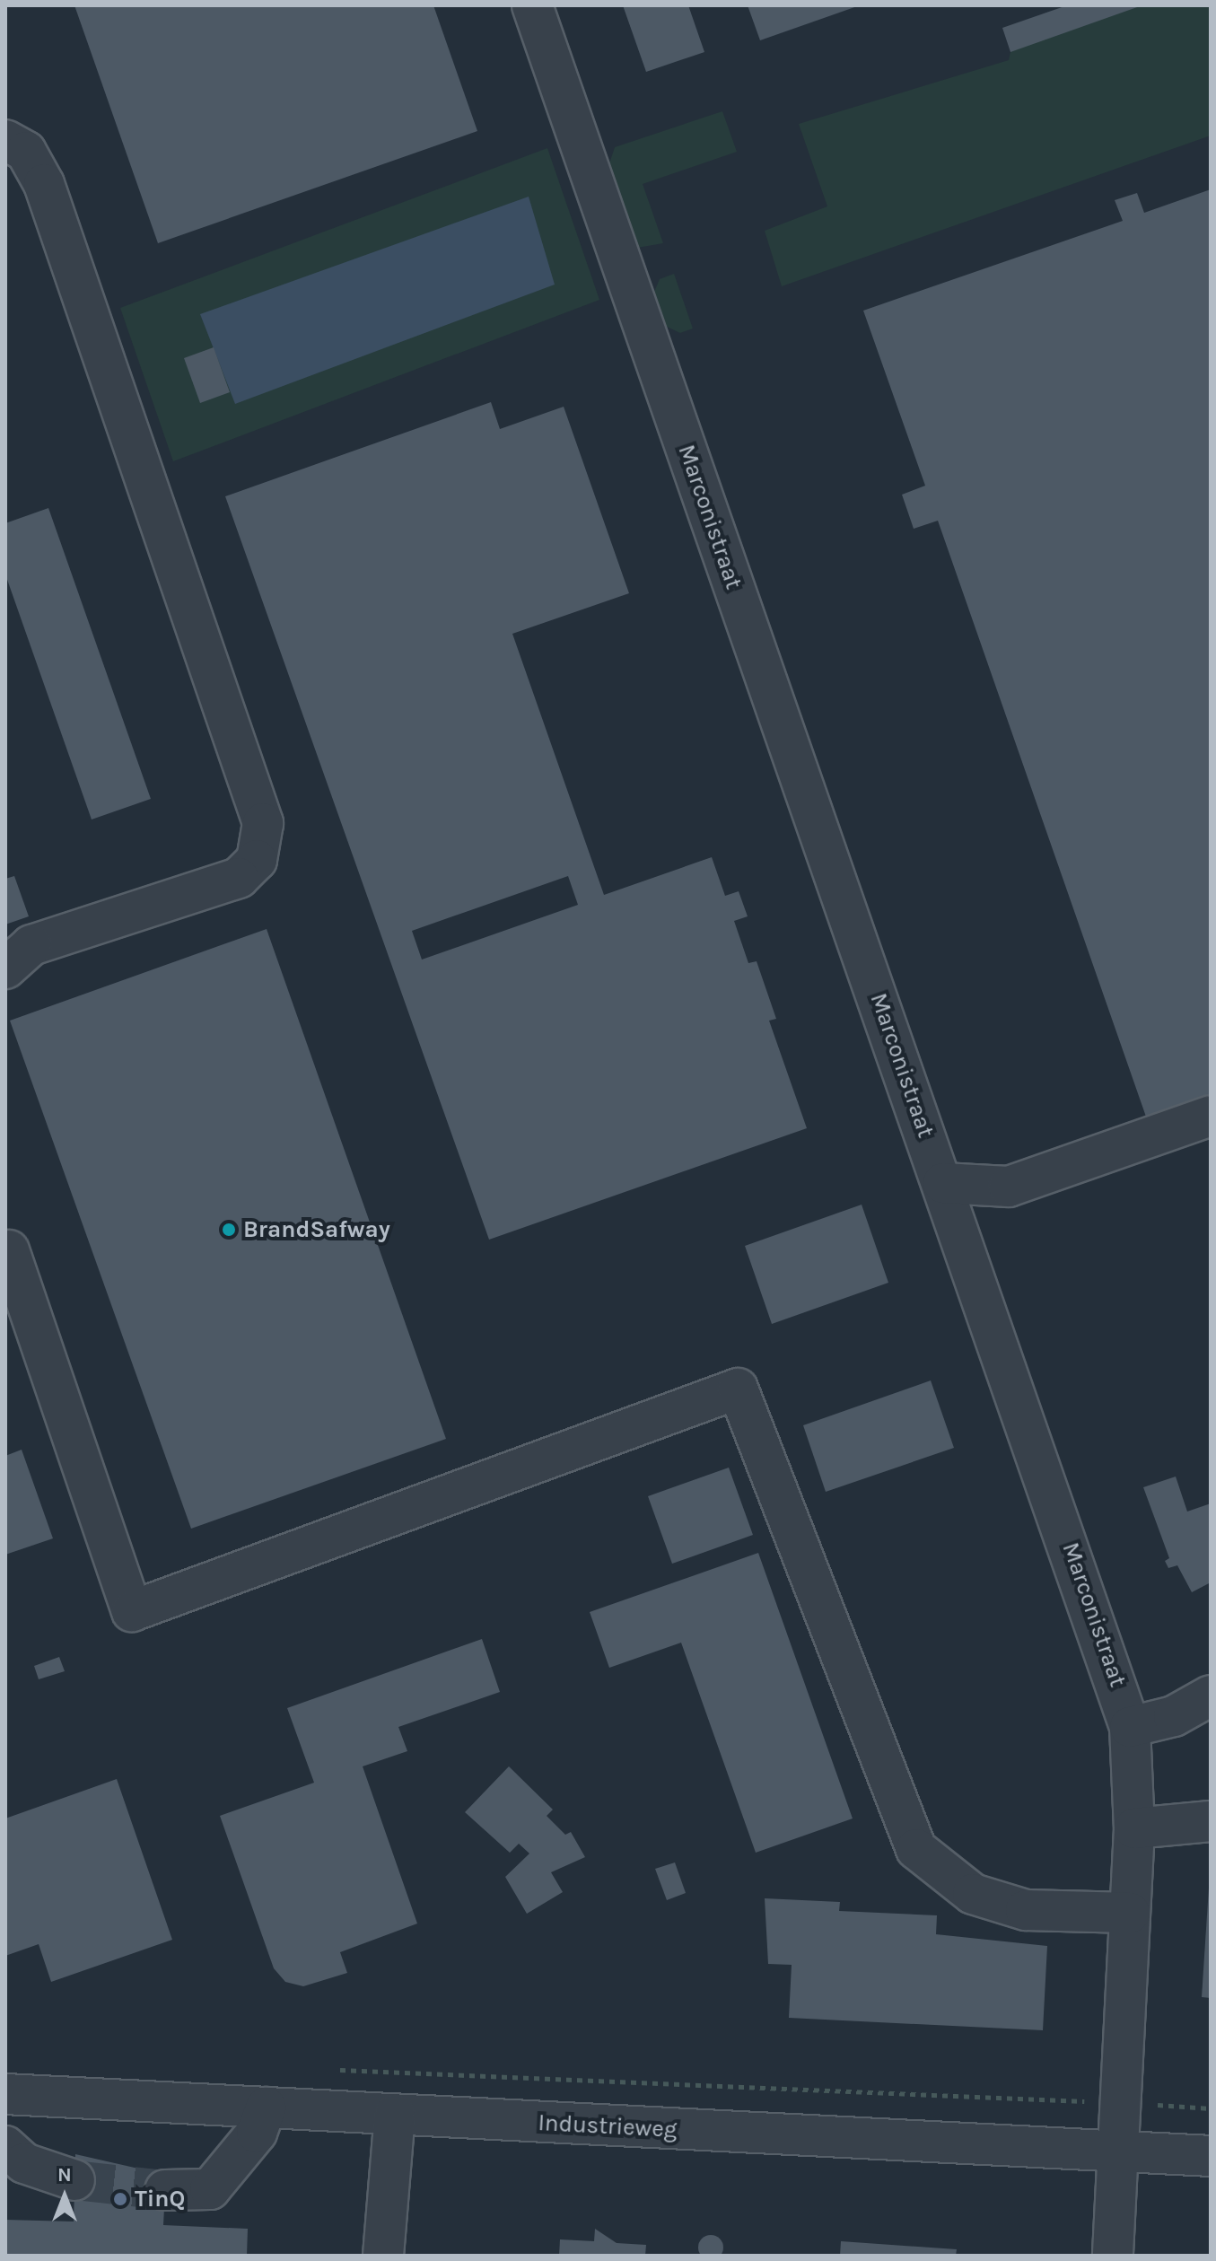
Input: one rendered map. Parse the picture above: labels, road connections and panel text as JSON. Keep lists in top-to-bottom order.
{
  "streets": {
    "street": ["Marconistraat", "Industrieweg"]
  },
  "crossings": [
    ["Marconistraat", "Industrieweg"]
  ],
  "places": ["BrandSafway", "TinQ"],
  "north": "top"
}
